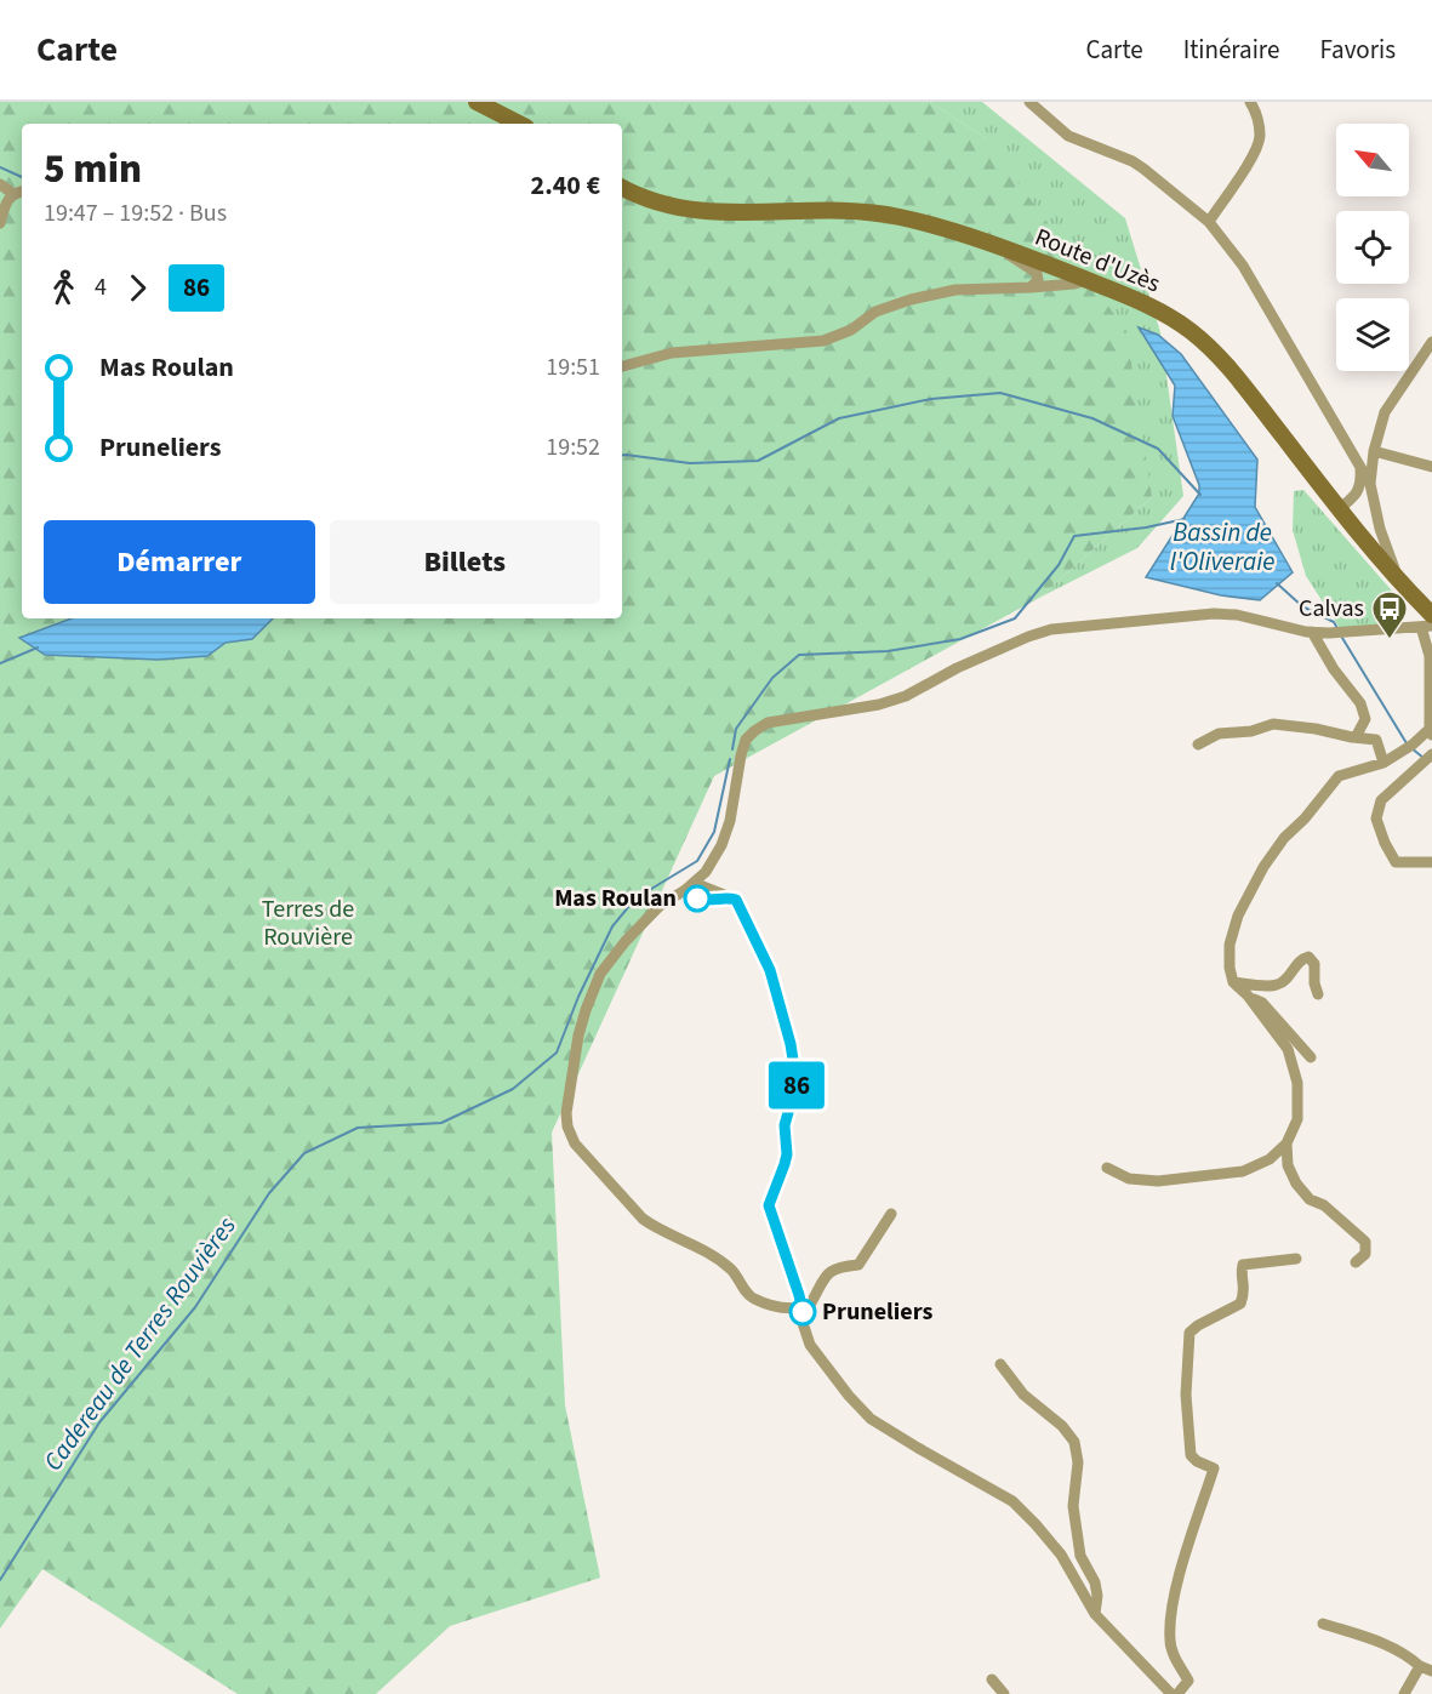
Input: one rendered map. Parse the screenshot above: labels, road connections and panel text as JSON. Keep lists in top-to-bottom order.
{
  "streets": {
    "main road": ["Route d'Uzès"]
  },
  "water": ["Bassin de l'Oliveraie", "Cadereau de Terres Rouvières"],
  "parks": ["Terres de Rouvière"],
  "places": {
    "bus stop": ["Calvas"],
    "other": ["Mas Roulan", "Pruneliers"]
  },
  "lines": ["bus line 86"],
  "north": "top left",
  "page": {
    "header": "Carte",
    "nav": ["Carte", "Itinéraire", "Favoris"],
    "on_map": "86",
    "heading": ["5 min", "19:47 – 19:52 · Bus", "2.40 €"],
    "legs": ["4", "86"],
    "list": [
      {
        "name": "Mas Roulan",
        "value": "19:51"
      },
      {
        "name": "Pruneliers",
        "value": "19:52"
      }
    ],
    "buttons": ["Démarrer", "Billets"]
  }
}
